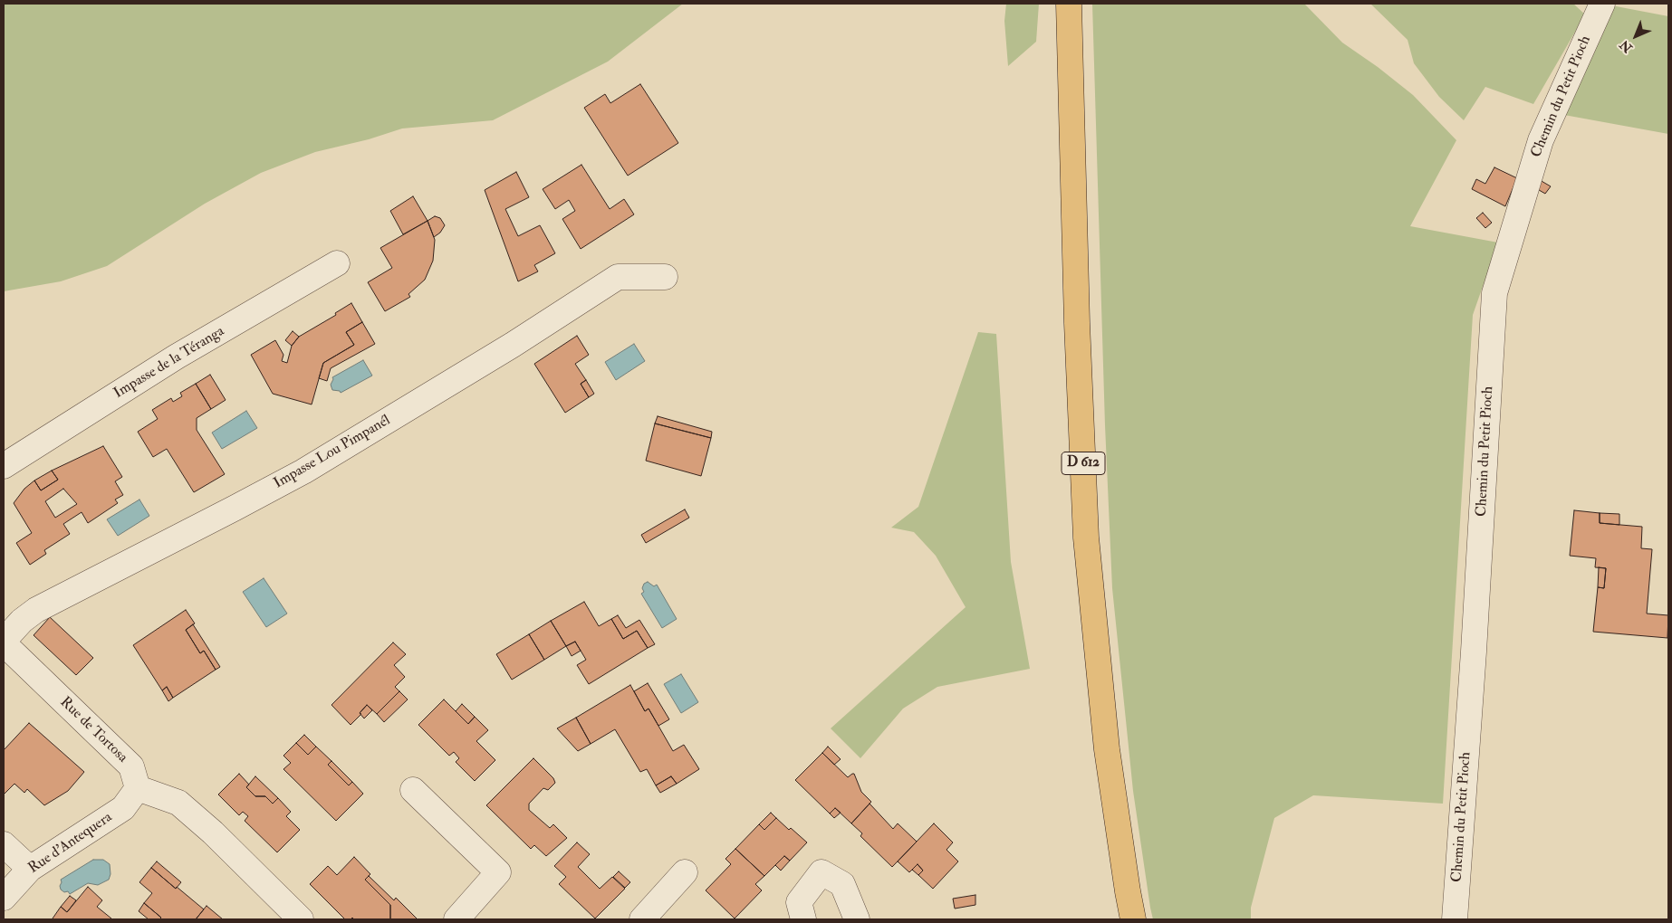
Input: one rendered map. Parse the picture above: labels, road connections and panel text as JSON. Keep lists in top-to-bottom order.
{
  "streets": {
    "highway": ["D 612"],
    "street": [
      "Chemin du Petit Pioch",
      "Impasse de la Téranga",
      "Impasse Lou Pimpanél",
      "Rue de Tortosa",
      "Rue d'Antequera"
    ]
  },
  "crossings": [
    ["Impasse Lou Pimpanél", "Rue de Tortosa"],
    ["Rue de Tortosa", "Rue d'Antequera"]
  ],
  "north": "bottom left"
}
